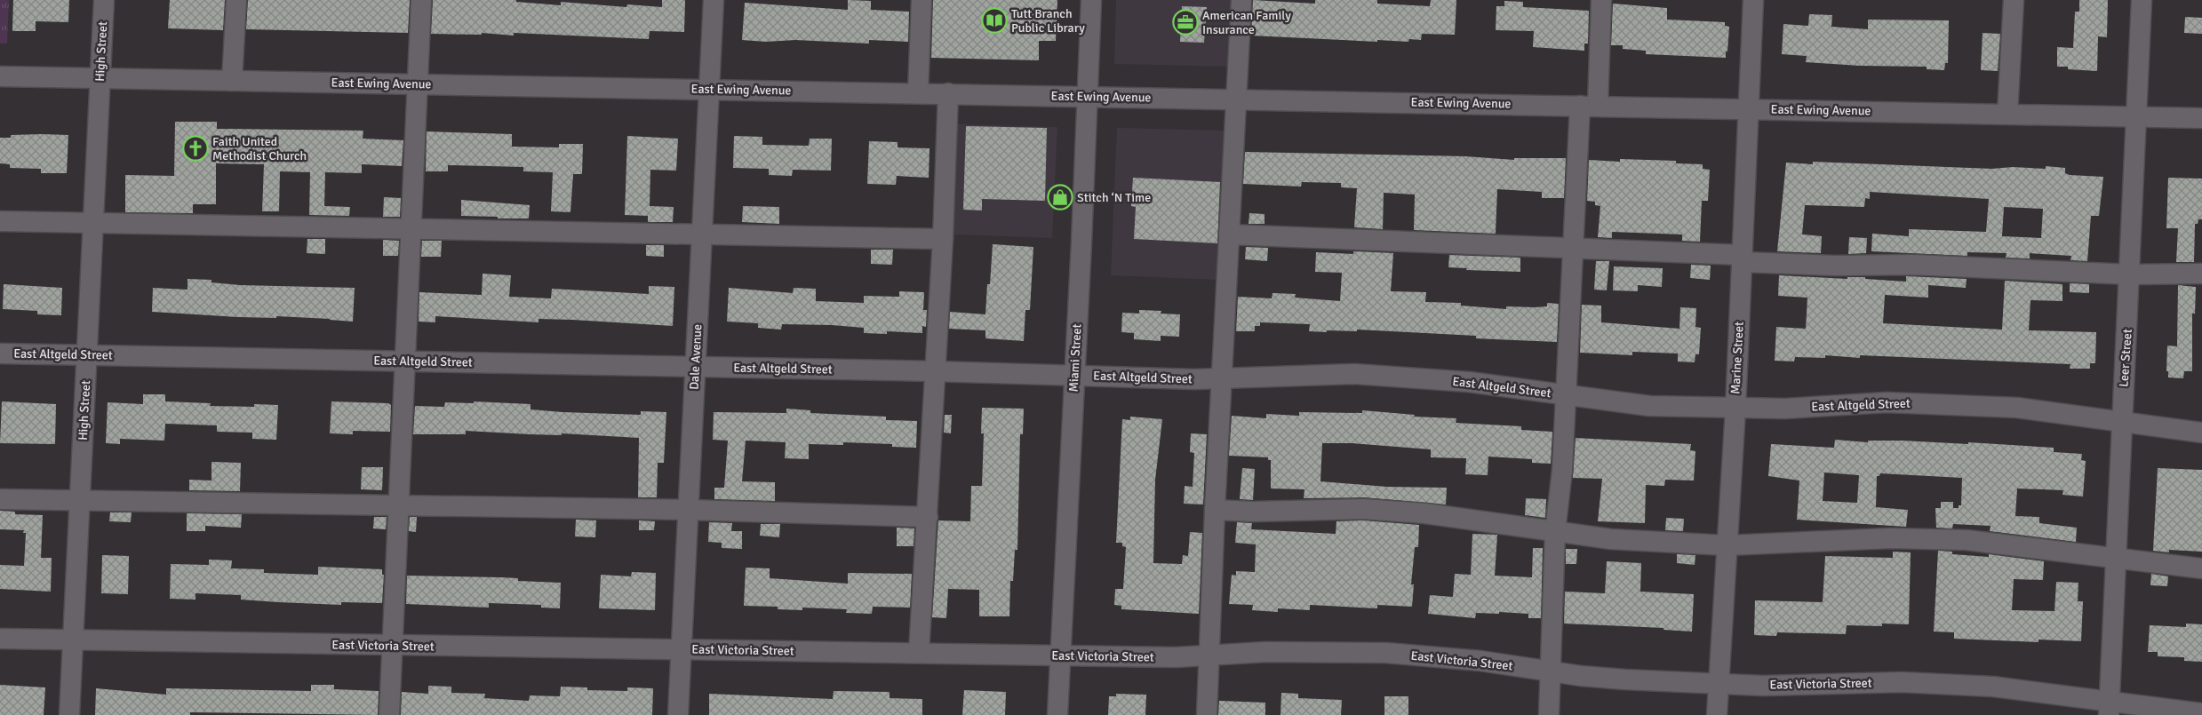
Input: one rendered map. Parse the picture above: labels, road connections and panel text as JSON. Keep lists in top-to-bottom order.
{
  "streets": {
    "street": [
      "High Street",
      "East Ewing Avenue",
      "East Altgeld Street",
      "Dale Avenue",
      "Miami Street",
      "Marine Street",
      "Leer Street",
      "East Victoria Street"
    ]
  },
  "crossings": [
    ["High Street", "East Ewing Avenue"],
    ["High Street", "East Altgeld Street"],
    ["High Street", "East Victoria Street"],
    ["East Ewing Avenue", "Dale Avenue"],
    ["East Ewing Avenue", "Miami Street"],
    ["East Ewing Avenue", "Marine Street"],
    ["East Ewing Avenue", "Leer Street"],
    ["East Altgeld Street", "Dale Avenue"],
    ["East Altgeld Street", "Miami Street"],
    ["East Altgeld Street", "Marine Street"],
    ["East Altgeld Street", "Leer Street"],
    ["Dale Avenue", "East Victoria Street"],
    ["Miami Street", "East Victoria Street"],
    ["Marine Street", "East Victoria Street"],
    ["Leer Street", "East Victoria Street"]
  ],
  "places": {
    "library": ["Tutt Branch Public Library"],
    "office": ["American Family Insurance"],
    "church": ["Faith United Methodist Church"],
    "shop": ["Stitch ‘N Time"]
  }
}
